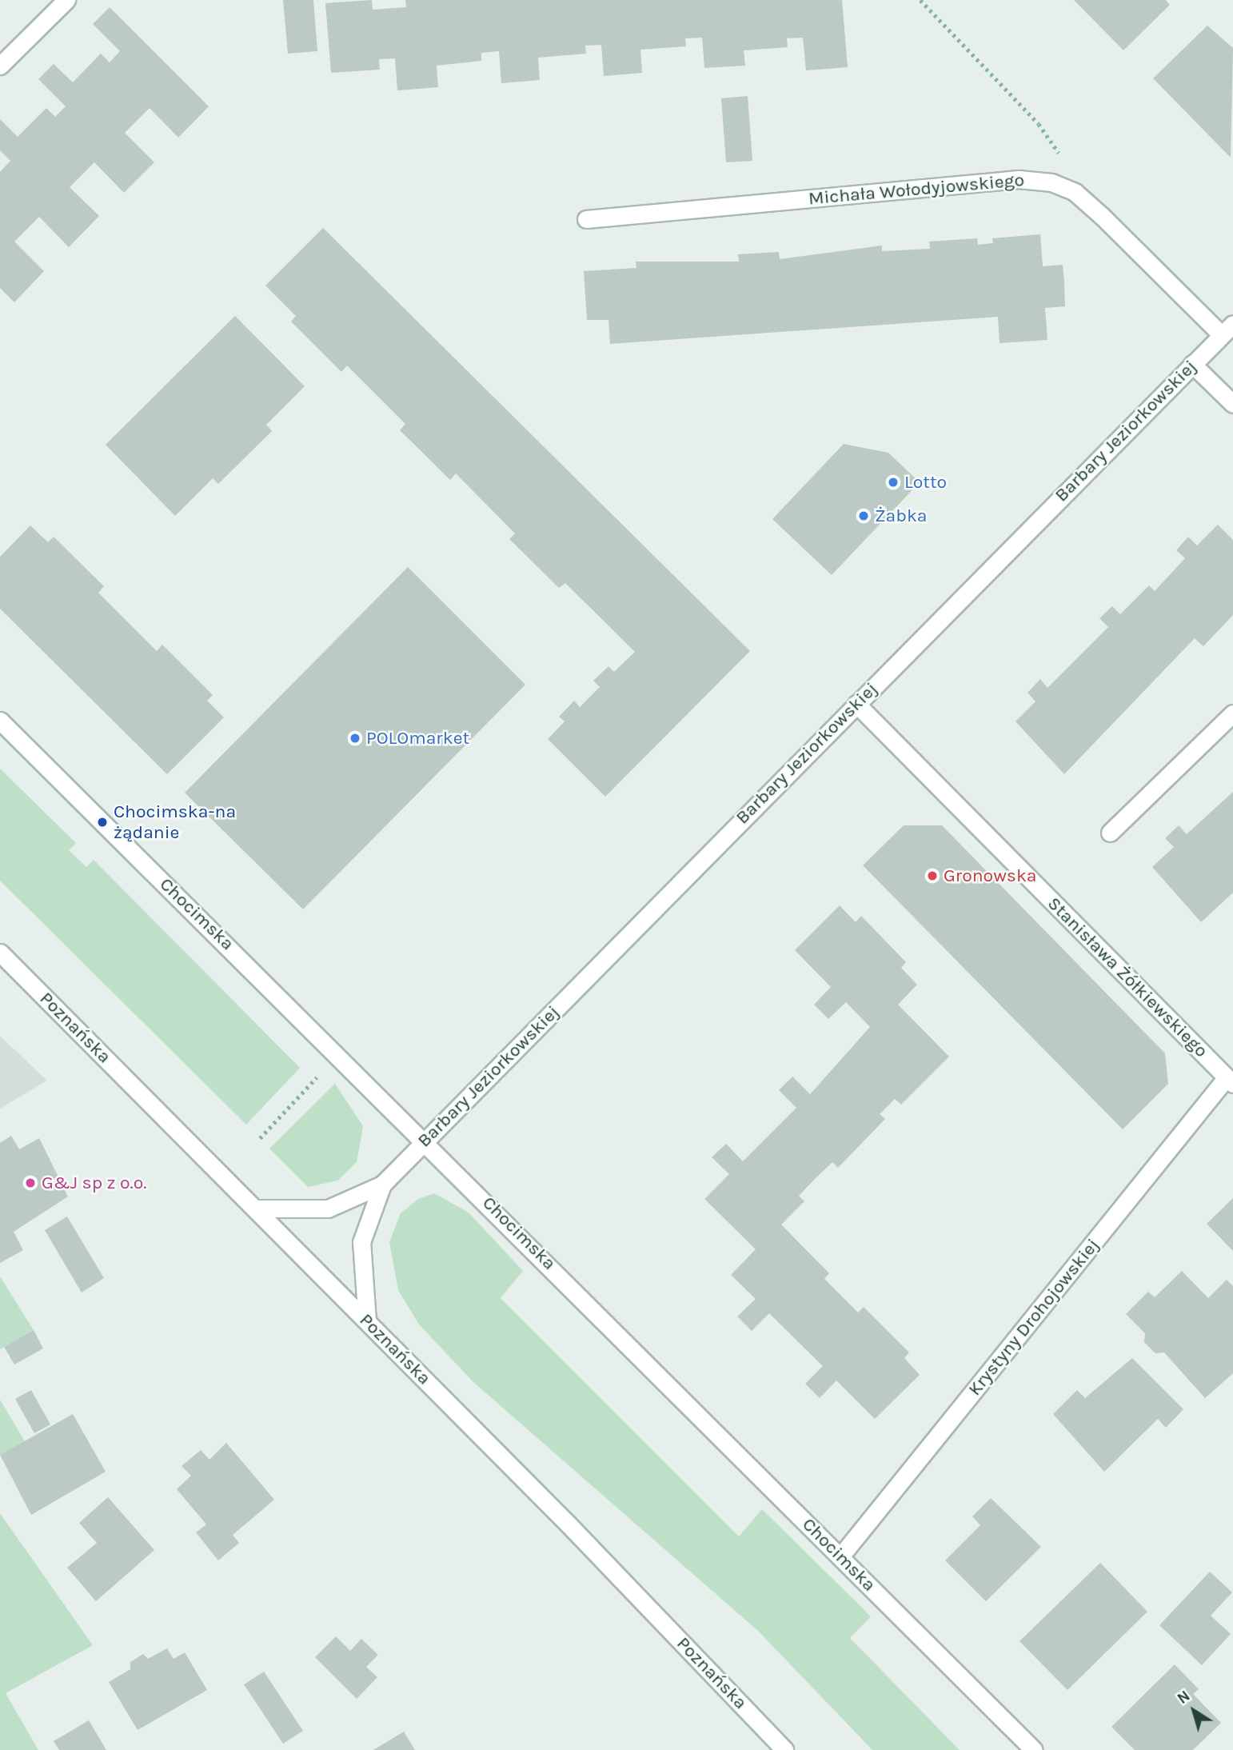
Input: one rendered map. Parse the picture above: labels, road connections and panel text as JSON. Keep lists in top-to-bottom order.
{
  "streets": {
    "street": [
      "Michała Wołodyjowskiego",
      "Barbary Jeziorkowskiej",
      "Chocimska",
      "Stanisława Żółkiewskiego",
      "Poznańska",
      "Krystyny Drohojowskiej"
    ]
  },
  "crossings": [
    ["Michała Wołodyjowskiego", "Barbary Jeziorkowskiej"],
    ["Barbary Jeziorkowskiej", "Chocimska"],
    ["Barbary Jeziorkowskiej", "Stanisława Żółkiewskiego"],
    ["Barbary Jeziorkowskiej", "Poznańska"],
    ["Chocimska", "Krystyny Drohojowskiej"],
    ["Stanisława Żółkiewskiego", "Krystyny Drohojowskiej"]
  ],
  "places": [
    "Lotto",
    "Żabka",
    "POLOmarket",
    "Chocimska-na żądanie",
    "Gronowska",
    "G&J sp z o.o."
  ],
  "north": "top left"
}
